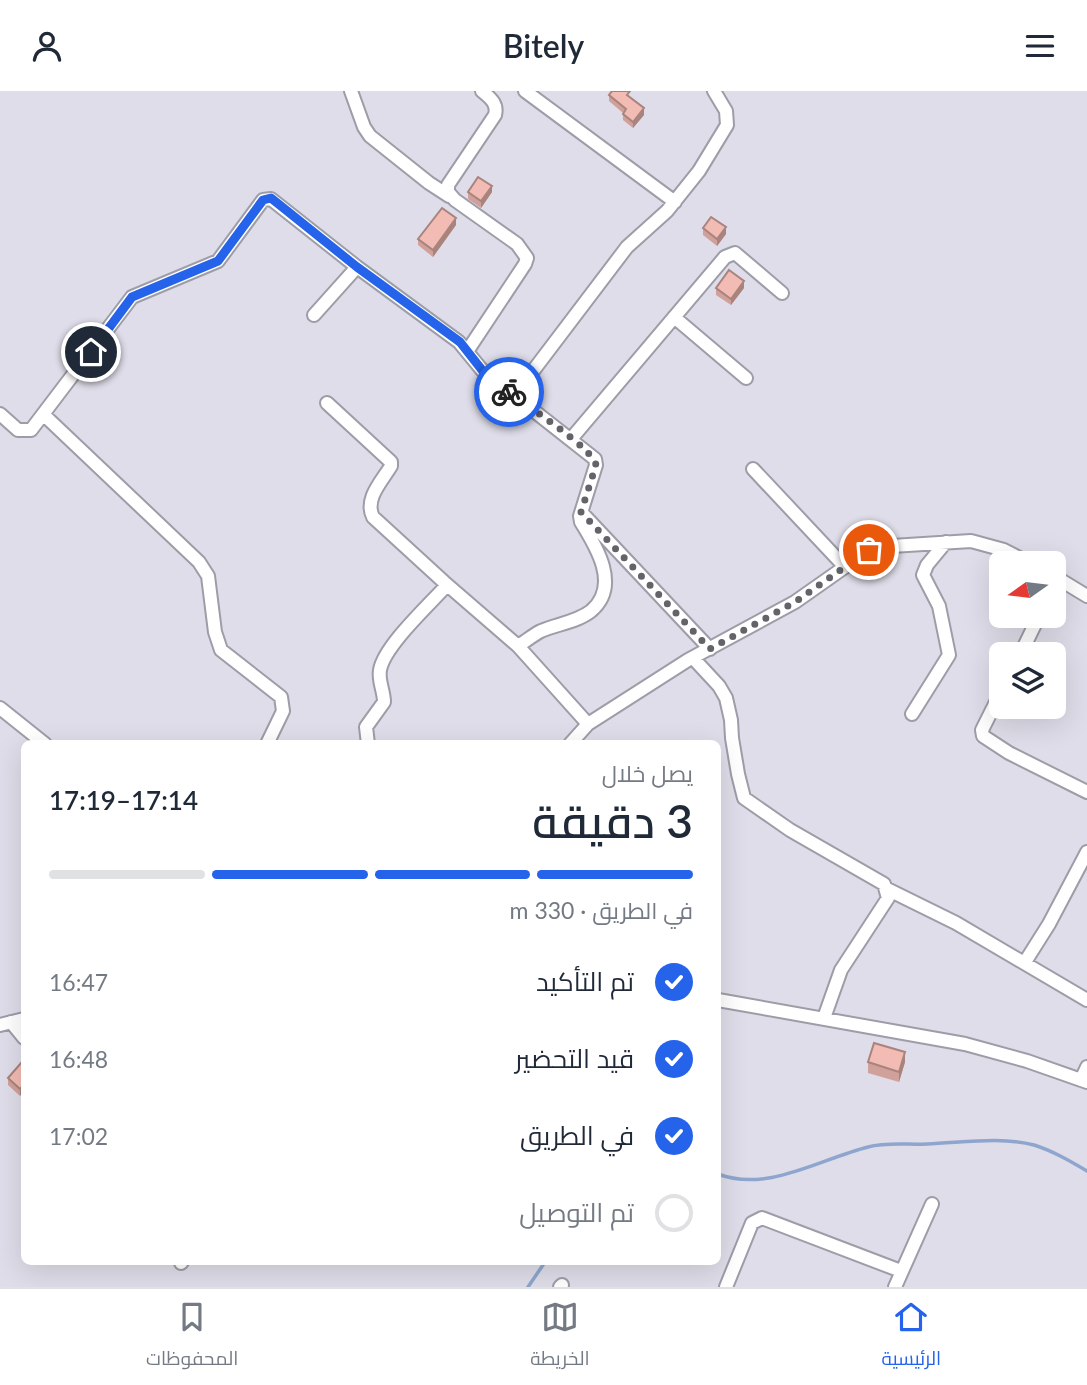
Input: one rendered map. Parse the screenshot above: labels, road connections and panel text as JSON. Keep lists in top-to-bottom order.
{
  "north": "left",
  "page": {
    "header": "Bitely",
    "heading": ["3 دقيقة", "يصل خلال", "17:14–17:19"],
    "bar": "في الطريق · 330 m",
    "list": [
      ["تم التأكيد", "16:47"],
      ["قيد التحضير", "16:48"],
      ["في الطريق", "17:02"],
      "تم التوصيل"
    ],
    "tabs": ["الرئيسية", "الخريطة", "المحفوظات"]
  }
}
